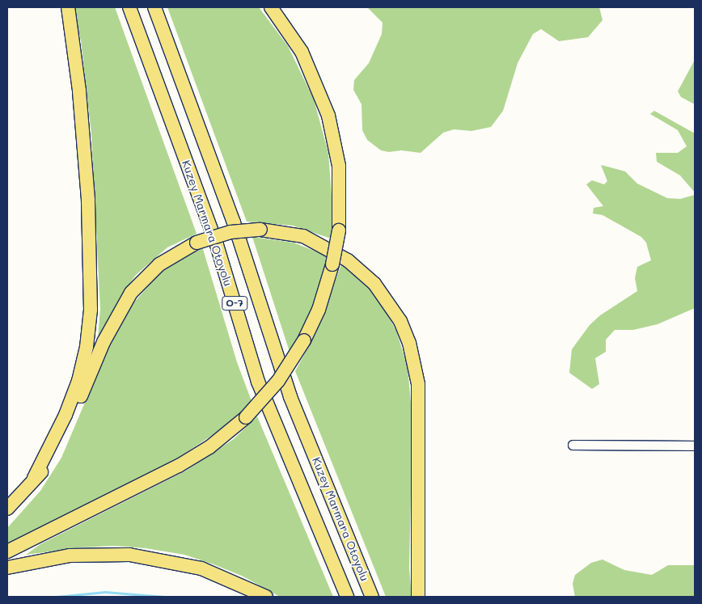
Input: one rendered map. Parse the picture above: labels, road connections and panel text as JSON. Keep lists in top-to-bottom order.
{
  "streets": {
    "highway": ["Kuzey Marmara Otoyolu", "O-7"]
  }
}
